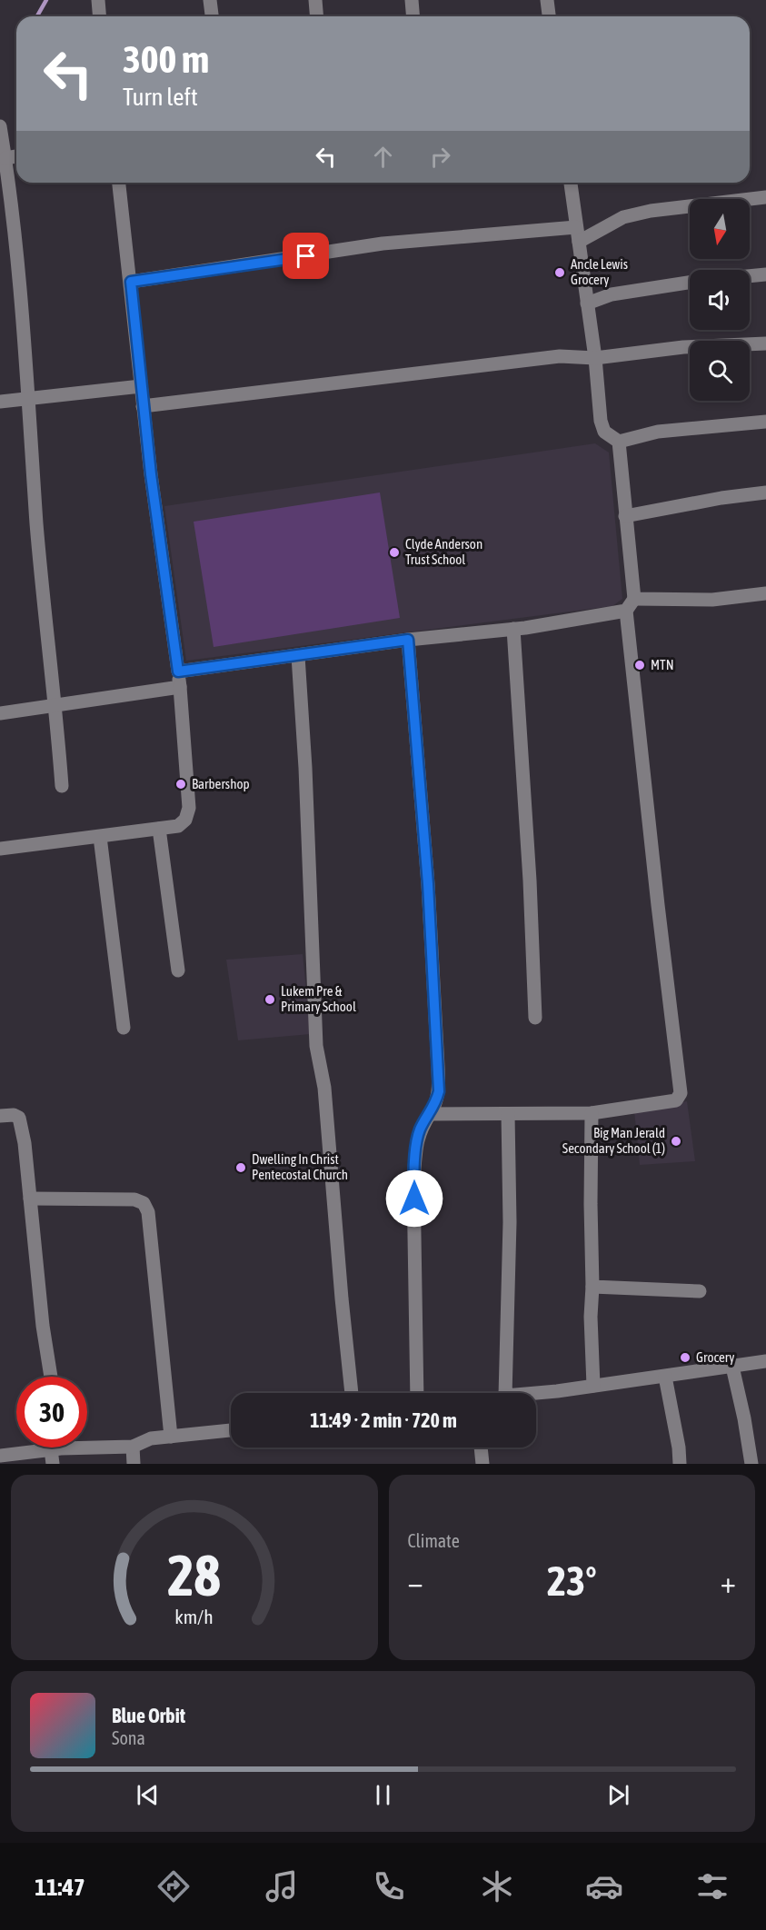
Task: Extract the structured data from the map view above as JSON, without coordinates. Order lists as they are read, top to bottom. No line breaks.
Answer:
{"places":["Ancle Lewis Grocery","Clyde Anderson Trust School","MTN","Barbershop","Lukem Pre & Primary School","Big Man Jerald Secondary School (1)","Dwelling In Christ Pentecostal Church","Grocery"],"north":"bottom","page":{"turn":["300 m","Turn left"],"limit":"30","trip":"11:49 · 2 min · 720 m","tile":"Climate","heat":["−","23°","+"],"song":["Blue Orbit","Sona"],"tabs":"11:47","gauge":["28","km/h"]}}
